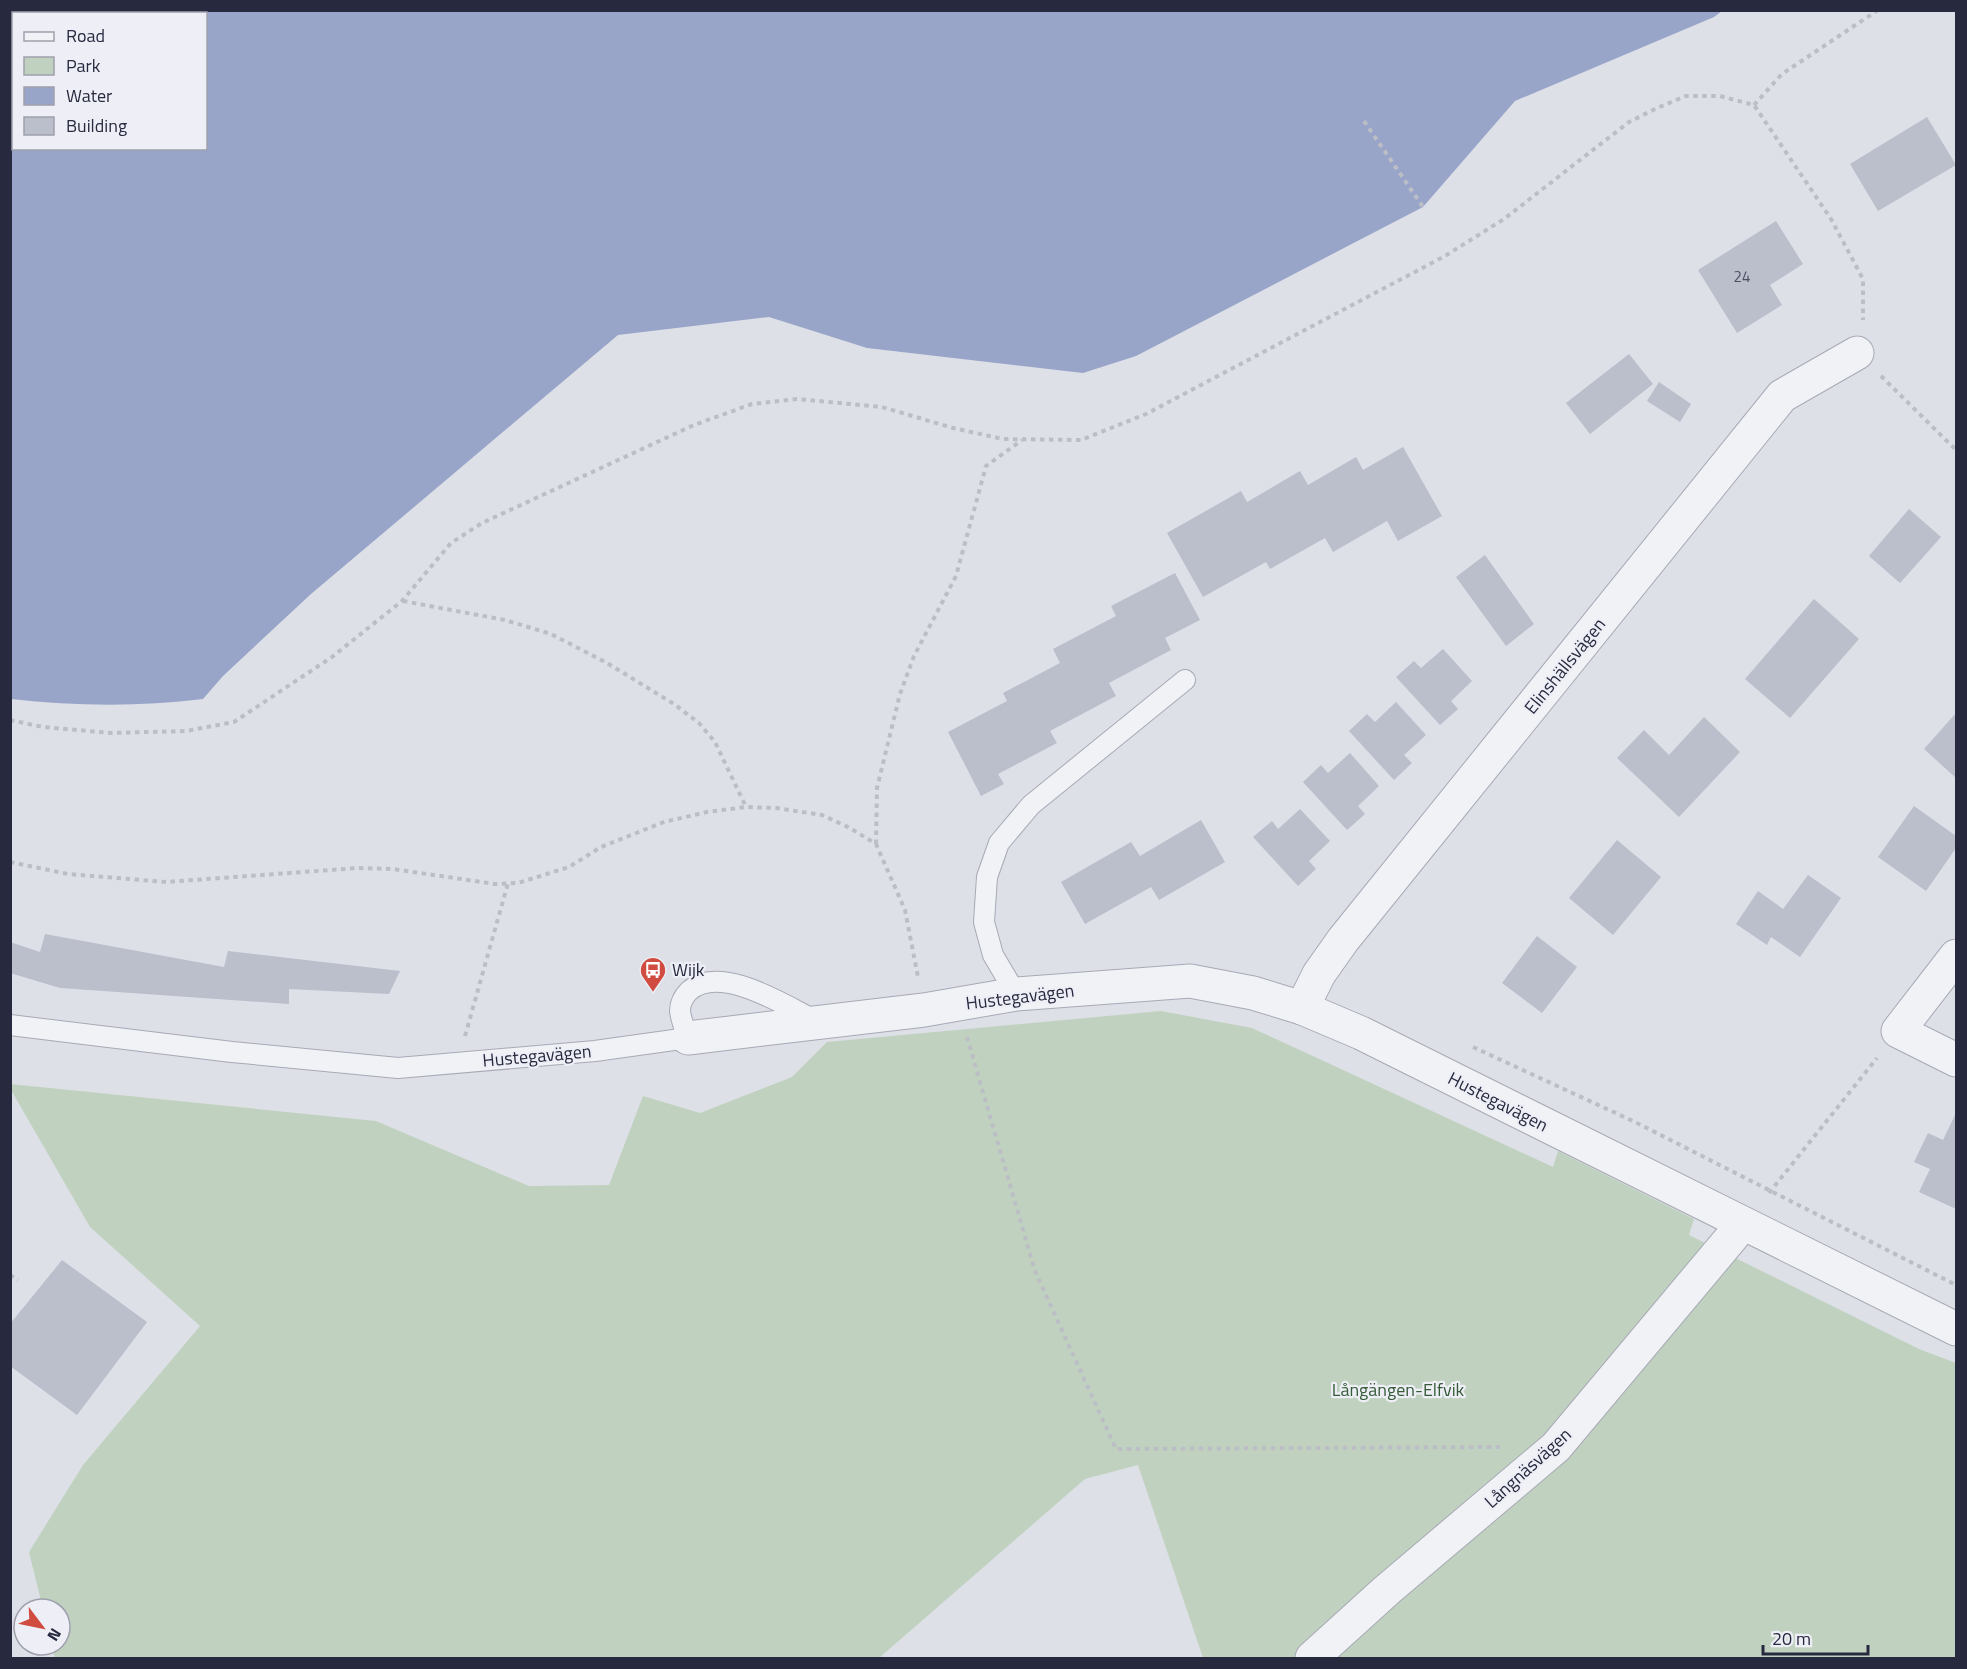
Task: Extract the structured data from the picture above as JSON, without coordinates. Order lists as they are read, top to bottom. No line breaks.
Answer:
{"streets":{"street":["Elinshällsvägen","Hustegavägen","Långnäsvägen"]},"crossings":[["Elinshällsvägen","Hustegavägen"],["Hustegavägen","Långnäsvägen"]],"parks":["Långängen-Elfvik"],"places":{"bus stop":["Wijk"]},"house_numbers":["24"],"legend":["Road","Park","Water","Building"],"scale_bar":"20 m","north":"bottom right"}
